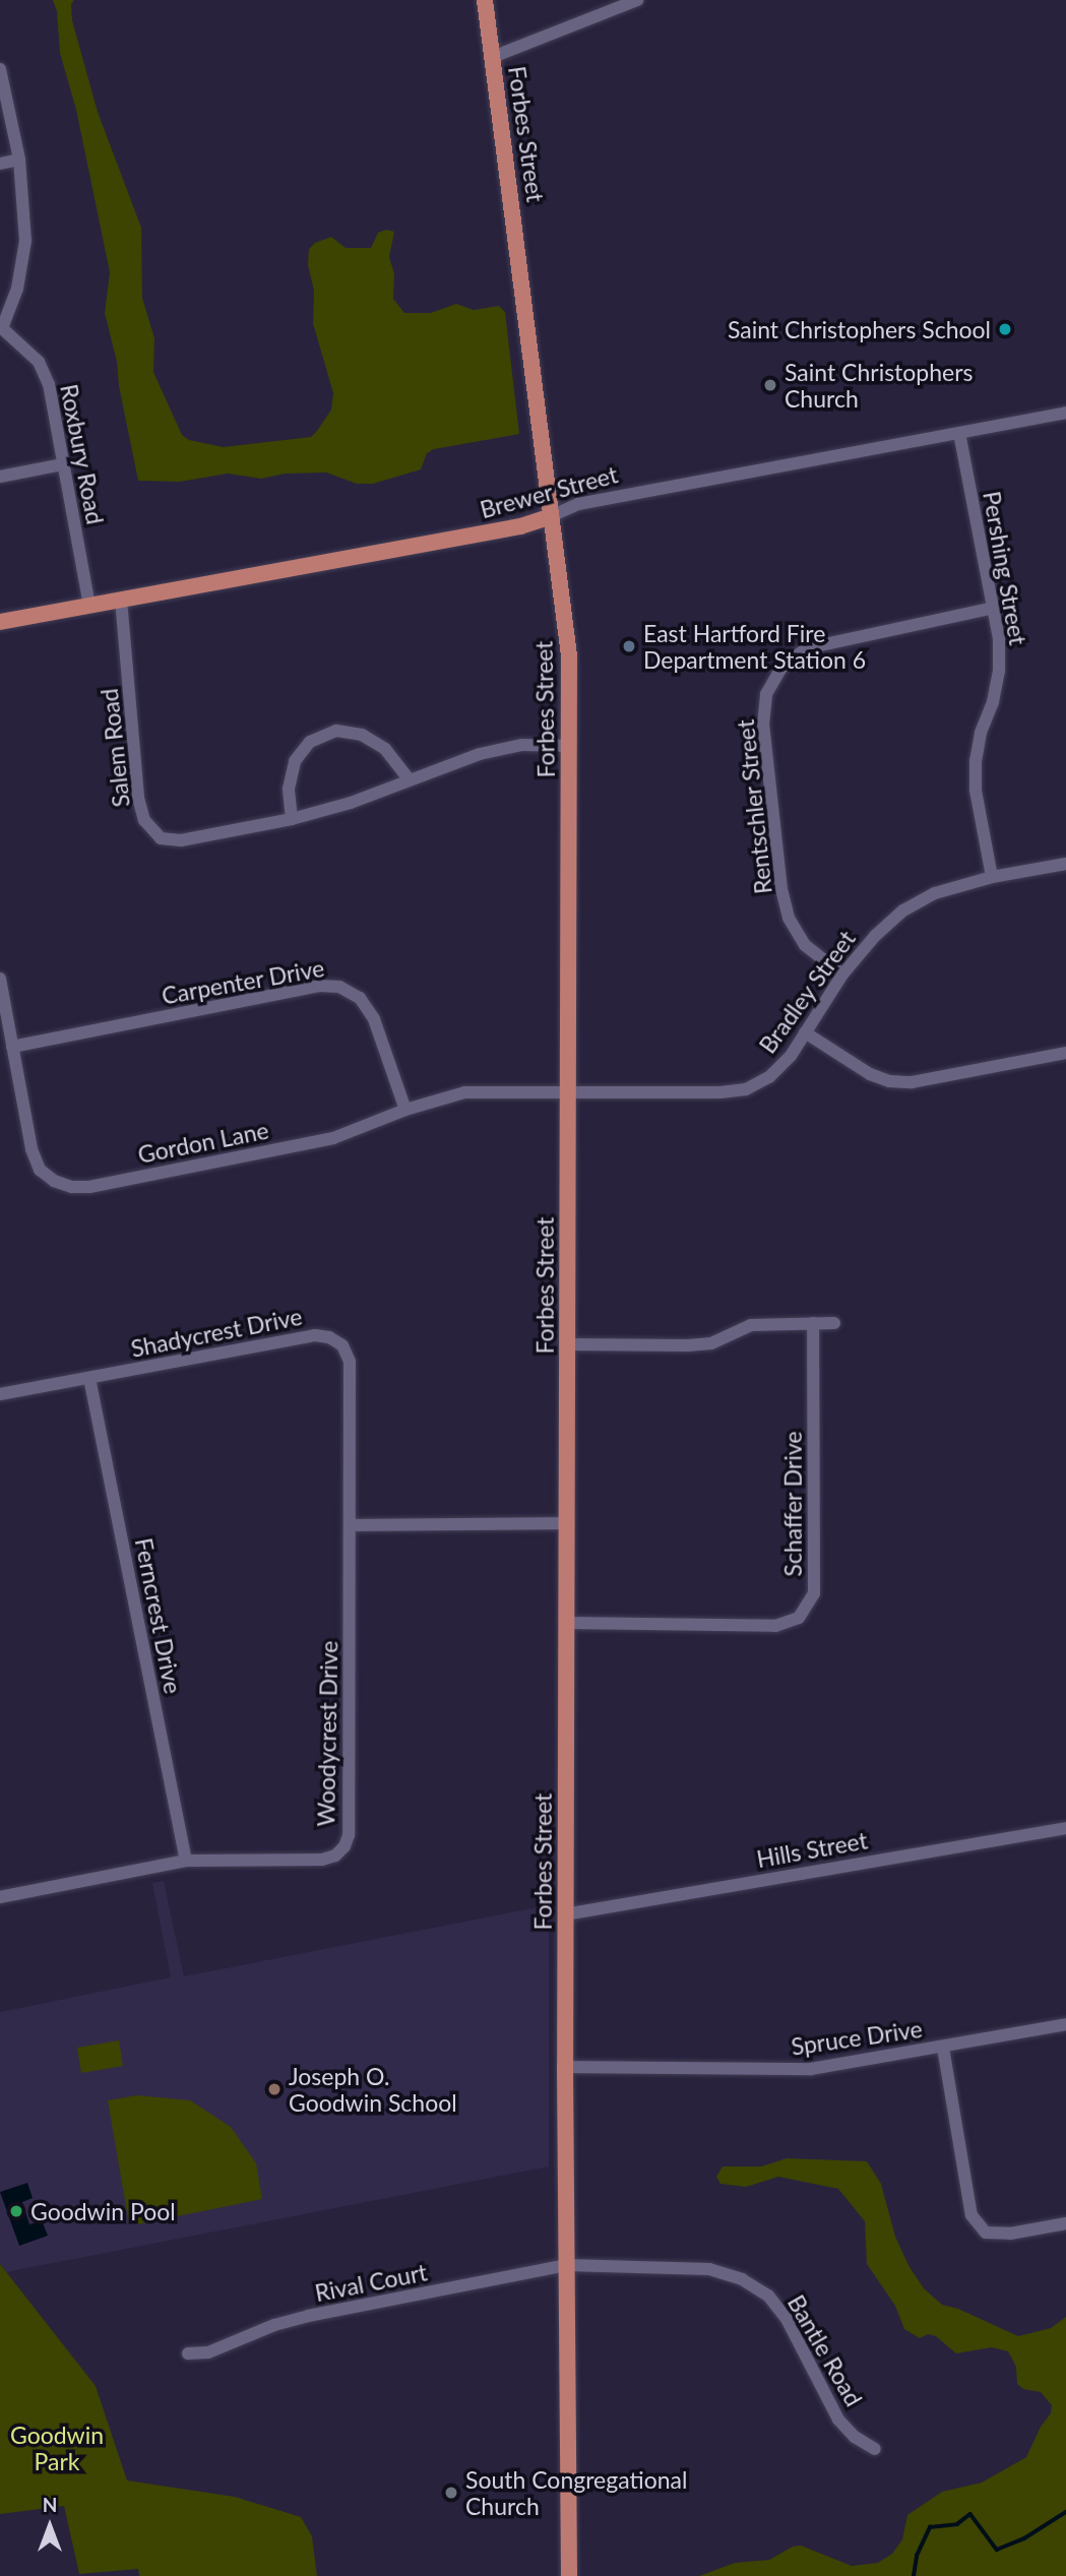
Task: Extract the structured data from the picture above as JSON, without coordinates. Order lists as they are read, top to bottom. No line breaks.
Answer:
{"streets":{"main road":["Forbes Street","Brewer Street"],"street":["Roxbury Road","Pershing Street","Salem Road","Rentschler Street","Carpenter Drive","Bradley Street","Gordon Lane","Shadycrest Drive","Schaffer Drive","Ferncrest Drive","Woodycrest Drive","Hills Street","Spruce Drive","Rival Court","Bantle Road"]},"crossings":[["Forbes Street","Brewer Street"],["Forbes Street","Salem Road"],["Forbes Street","Bradley Street"],["Forbes Street","Gordon Lane"],["Forbes Street","Schaffer Drive"],["Forbes Street","Hills Street"],["Forbes Street","Spruce Drive"],["Forbes Street","Rival Court"],["Forbes Street","Bantle Road"],["Roxbury Road","Brewer Street"],["Brewer Street","Pershing Street"],["Brewer Street","Salem Road"],["Pershing Street","Rentschler Street"],["Pershing Street","Bradley Street"],["Rentschler Street","Bradley Street"],["Carpenter Drive","Gordon Lane"],["Bradley Street","Gordon Lane"],["Shadycrest Drive","Ferncrest Drive"],["Shadycrest Drive","Woodycrest Drive"],["Ferncrest Drive","Woodycrest Drive"],["Rival Court","Bantle Road"]],"parks":["Goodwin Park"],"places":["Saint Christophers School","Saint Christophers Church","East Hartford Fire Department Station 6","Joseph O. Goodwin School","Goodwin Pool","South Congregational Church"],"north":"top"}
